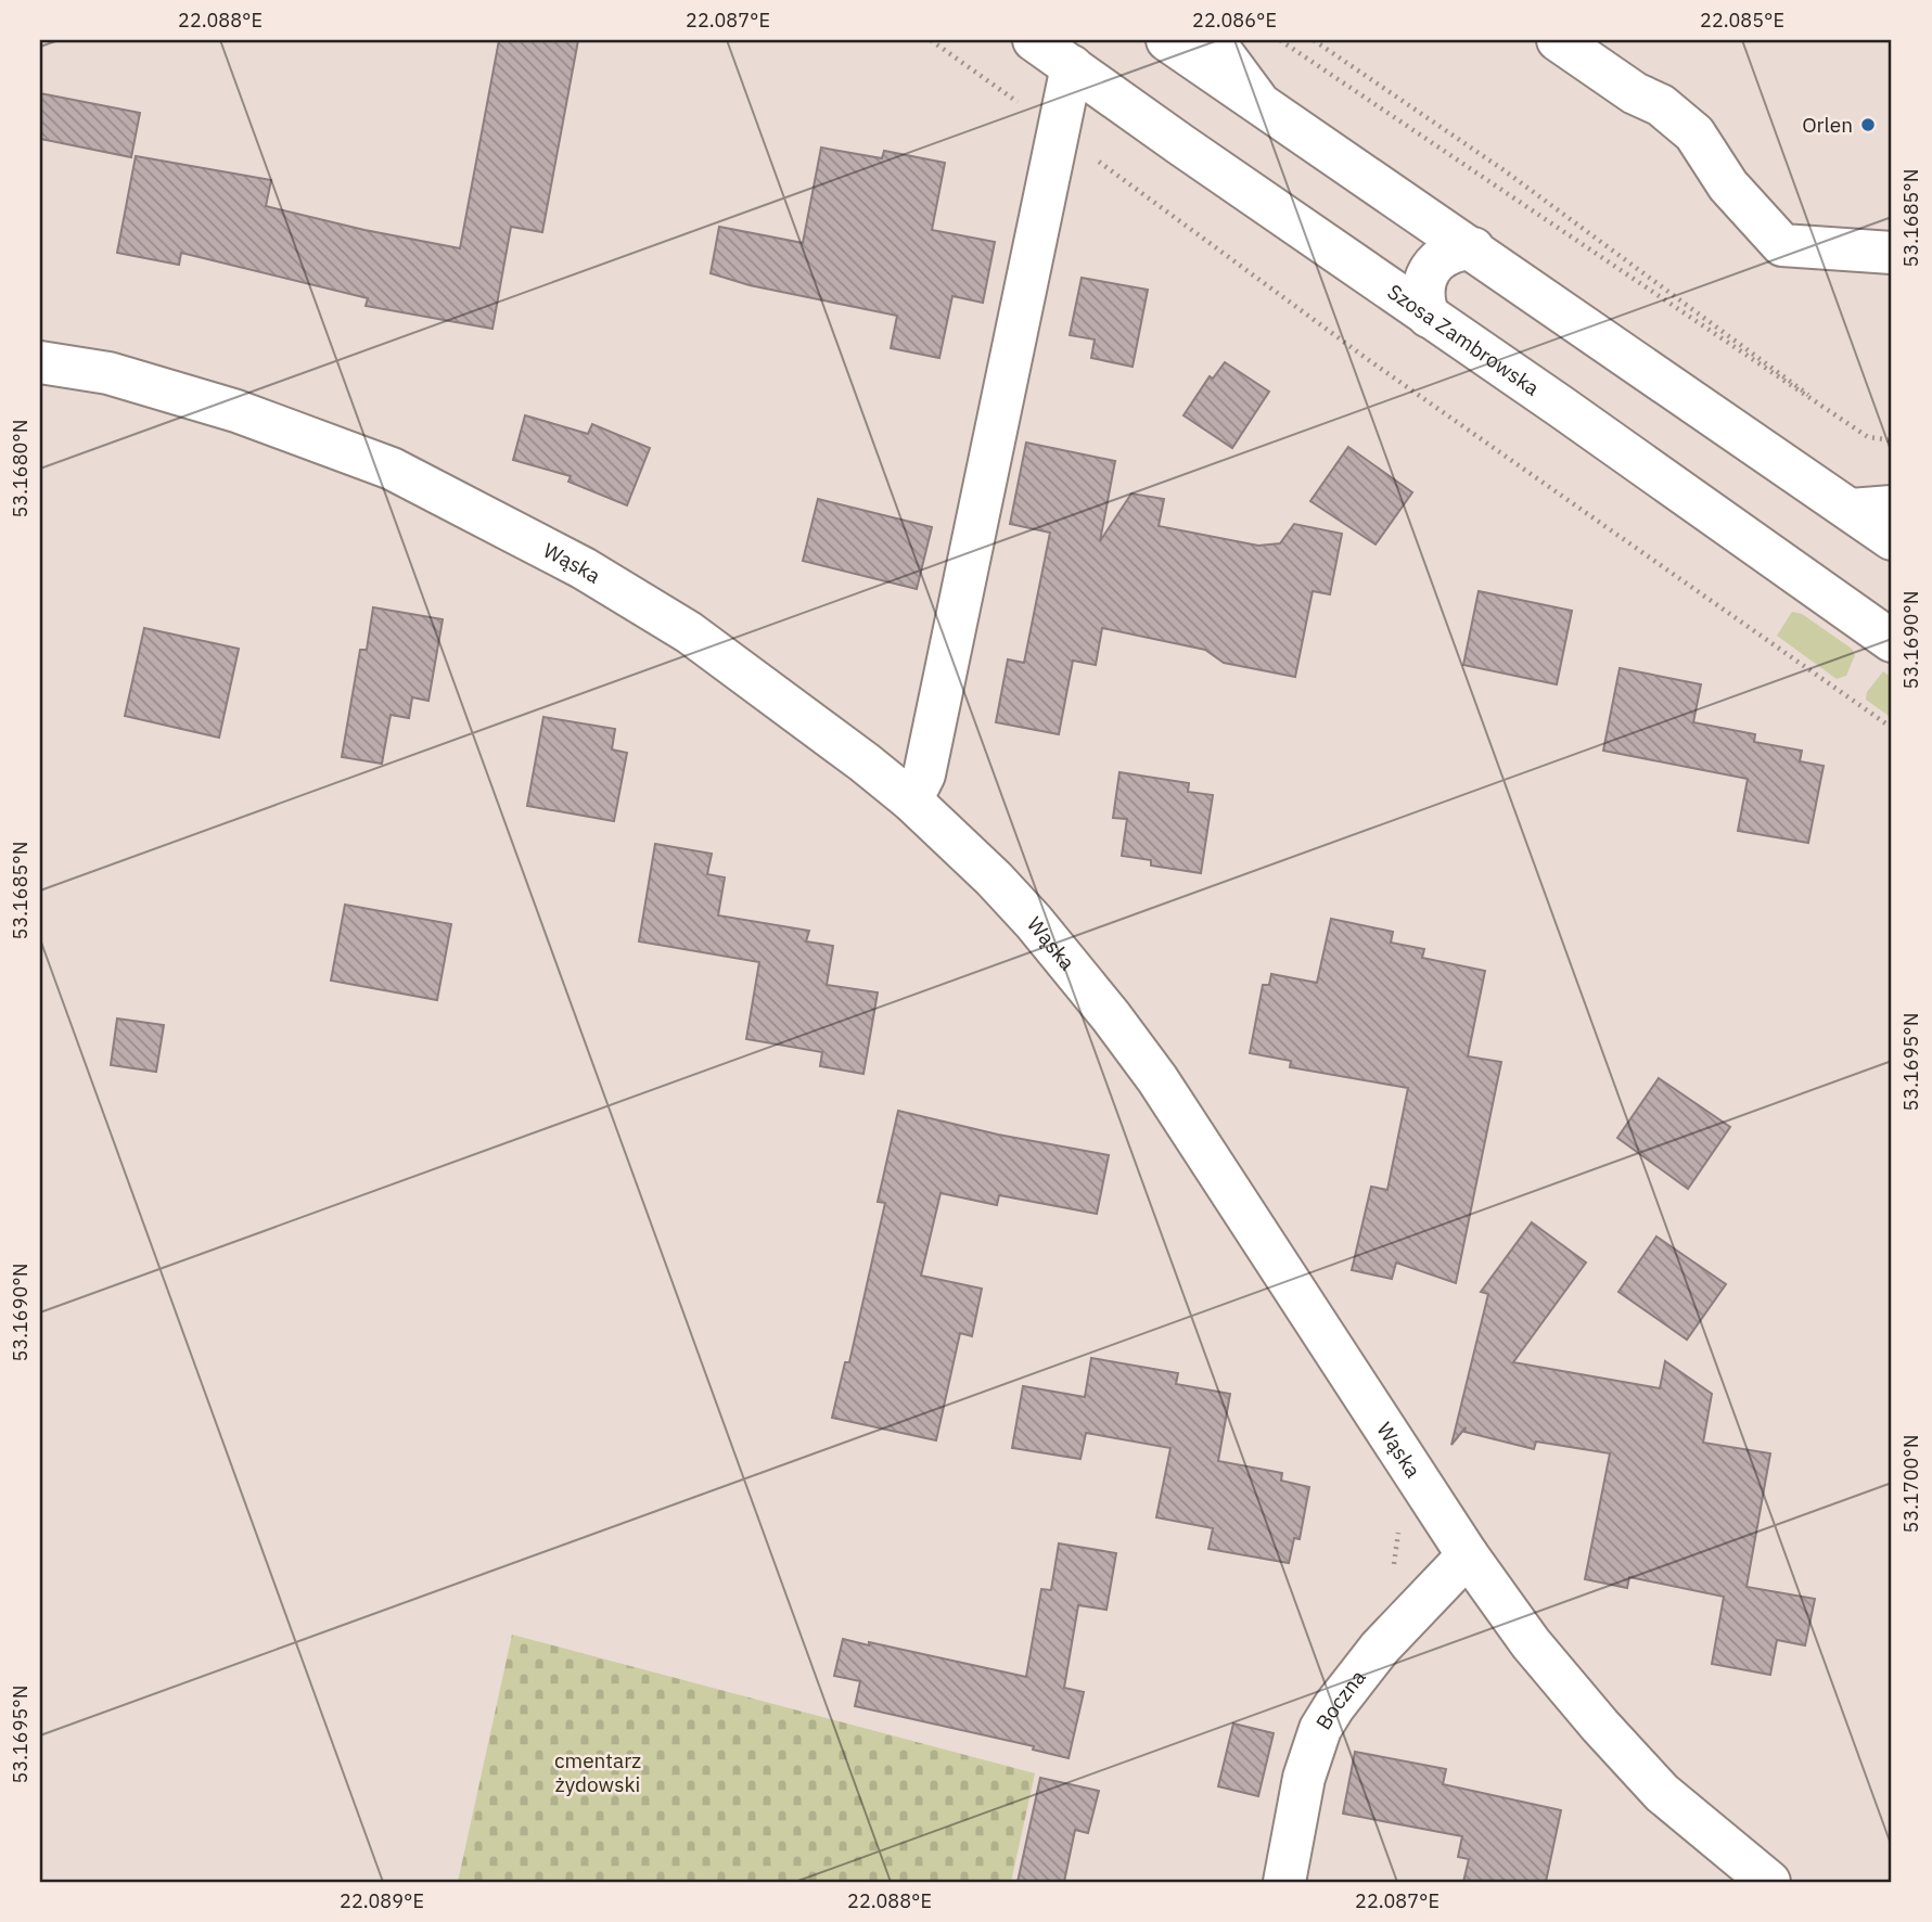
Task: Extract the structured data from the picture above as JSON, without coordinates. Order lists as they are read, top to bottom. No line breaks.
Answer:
{"streets":{"street":["Szosa Zambrowska","Wąska","Boczna"]},"crossings":[["Wąska","Boczna"]],"parks":["cmentarz żydowski"],"places":["Orlen"],"coordinates":["22.088°E","22.087°E","22.086°E","22.085°E","53.1685°N","53.1680°N","53.1690°N","53.1695°N","53.1700°N","22.089°E"]}
